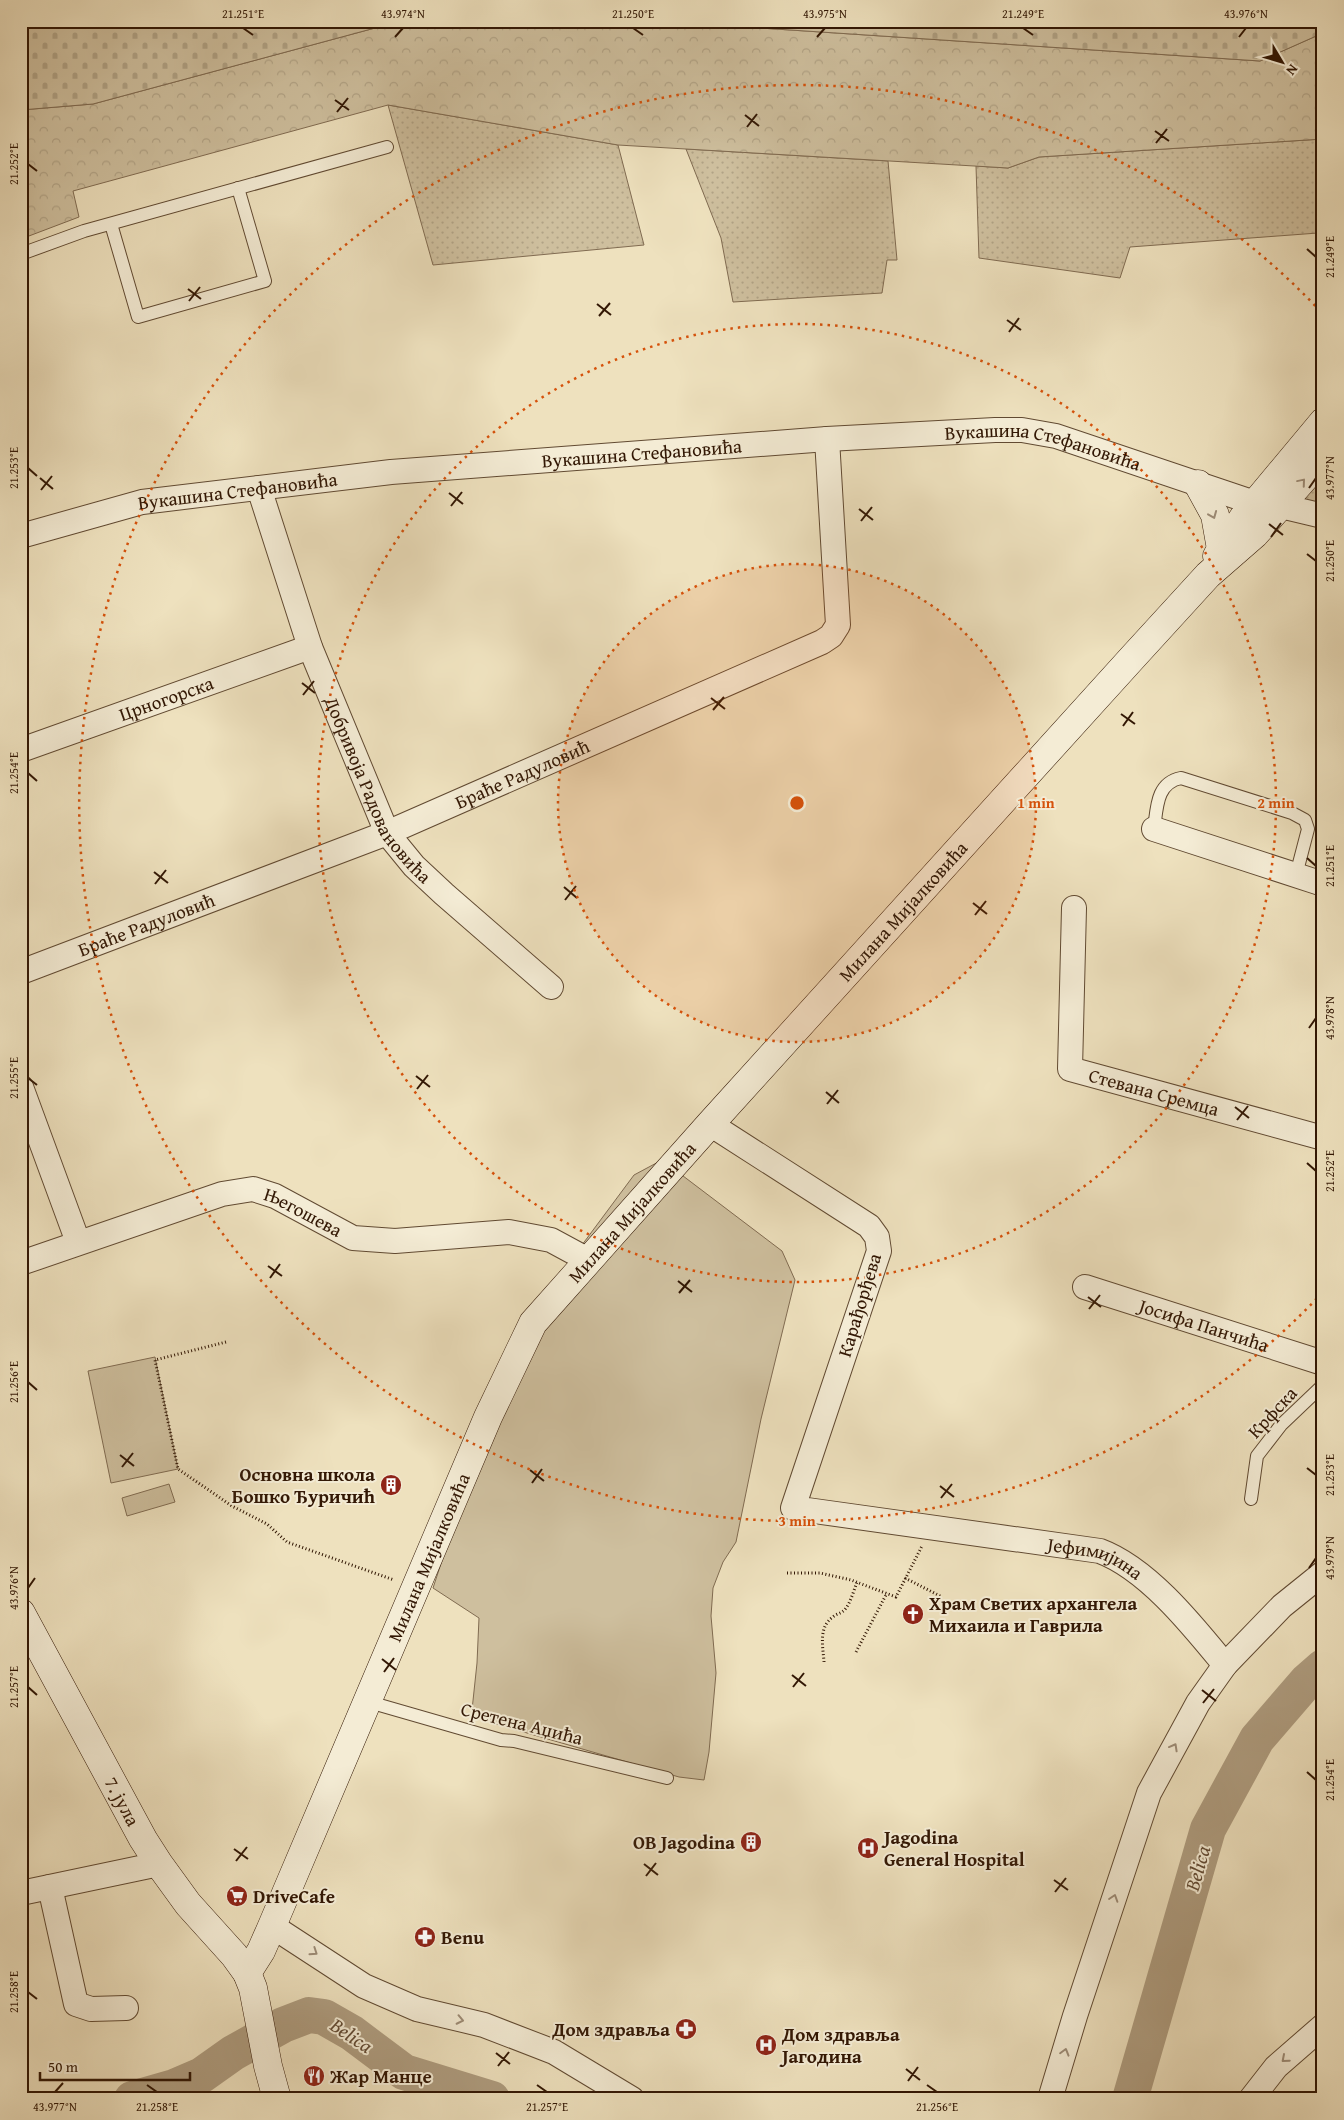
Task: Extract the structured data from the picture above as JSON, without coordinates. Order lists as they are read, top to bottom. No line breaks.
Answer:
{"streets":{"street":["Вукашина Стефановића","Црногорска","Браће Радуловић","Добривоја Радовановића","Милана Мијалковића","Стевана Сремца","Његошева","Карађорђева","Јосифа Панчића","Јефимијина","7. јула"],"lane":["Крфска","Сретена Аџића"]},"crossings":[["Вукашина Стефановића","Браће Радуловић"],["Вукашина Стефановића","Добривоја Радовановића"],["Вукашина Стефановића","Милана Мијалковића"],["Црногорска","Добривоја Радовановића"],["Браће Радуловић","Добривоја Радовановића"],["Милана Мијалковића","Његошева"],["Милана Мијалковића","Карађорђева"],["Милана Мијалковића","Сретена Аџића"],["Милана Мијалковића","7. јула"],["Карађорђева","Јефимијина"]],"water":["Belica"],"places":{"building":["Основна школа Бошко Ђуричић","OB Jagodina"],"church":["Храм Светих архангела Михаила и Гаврила"],"hospital":["Jagodina General Hospital","Дом здравља Јагодина"],"supermarket":["DriveCafe"],"pharmacy":["Benu","Дом здравља"],"restaurant":["Жар Манце"]},"scale_bar":"50 m","north":"bottom right","coordinates":["21.251°E","43.974°N","21.250°E","43.975°N","21.249°E","43.976°N","21.252°E","21.253°E","43.977°N","21.254°E","43.978°N","21.255°E","21.256°E","43.979°N","21.257°E","21.258°E"],"rings":["1 min","2 min","3 min"]}
